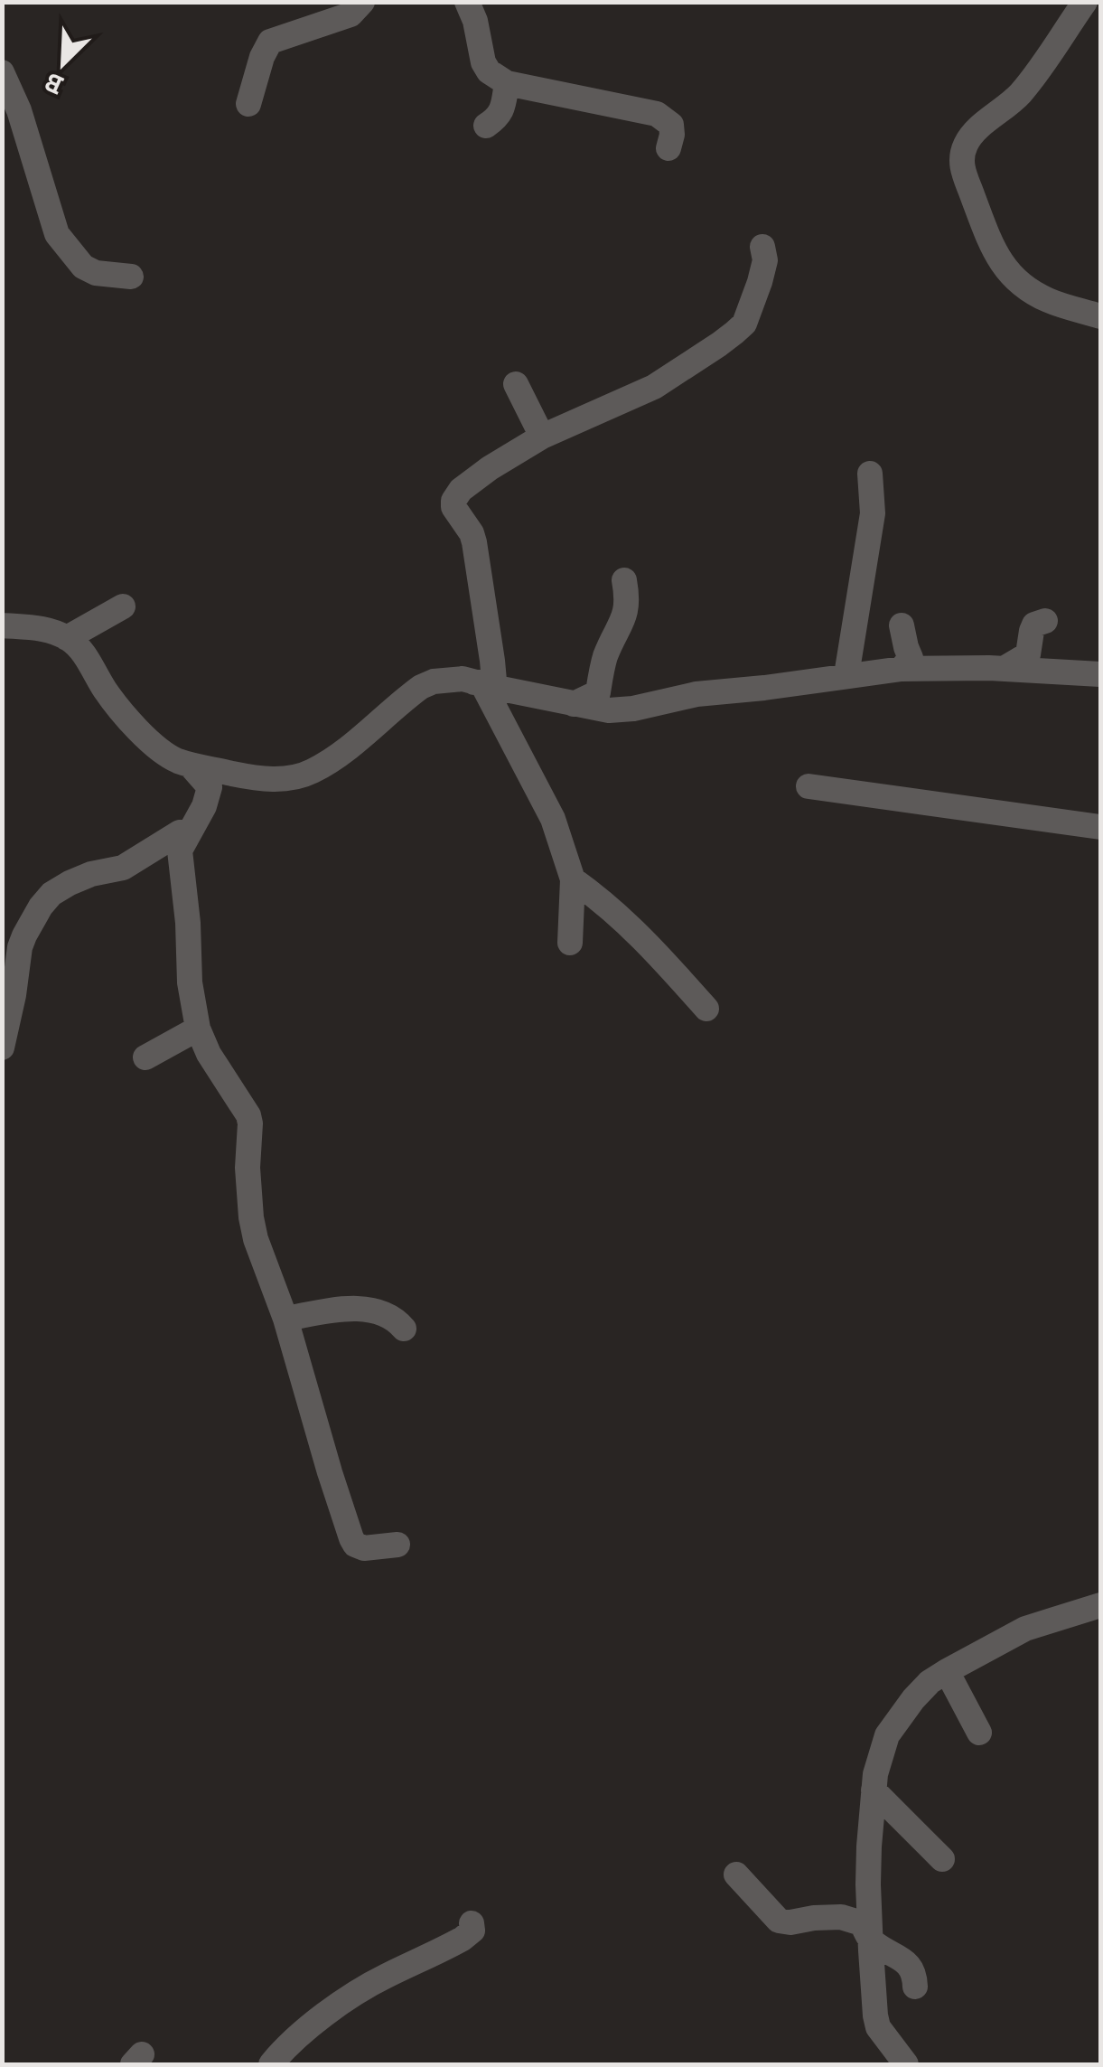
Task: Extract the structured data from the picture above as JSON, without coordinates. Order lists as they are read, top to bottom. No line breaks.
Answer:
{"north":"bottom left"}
